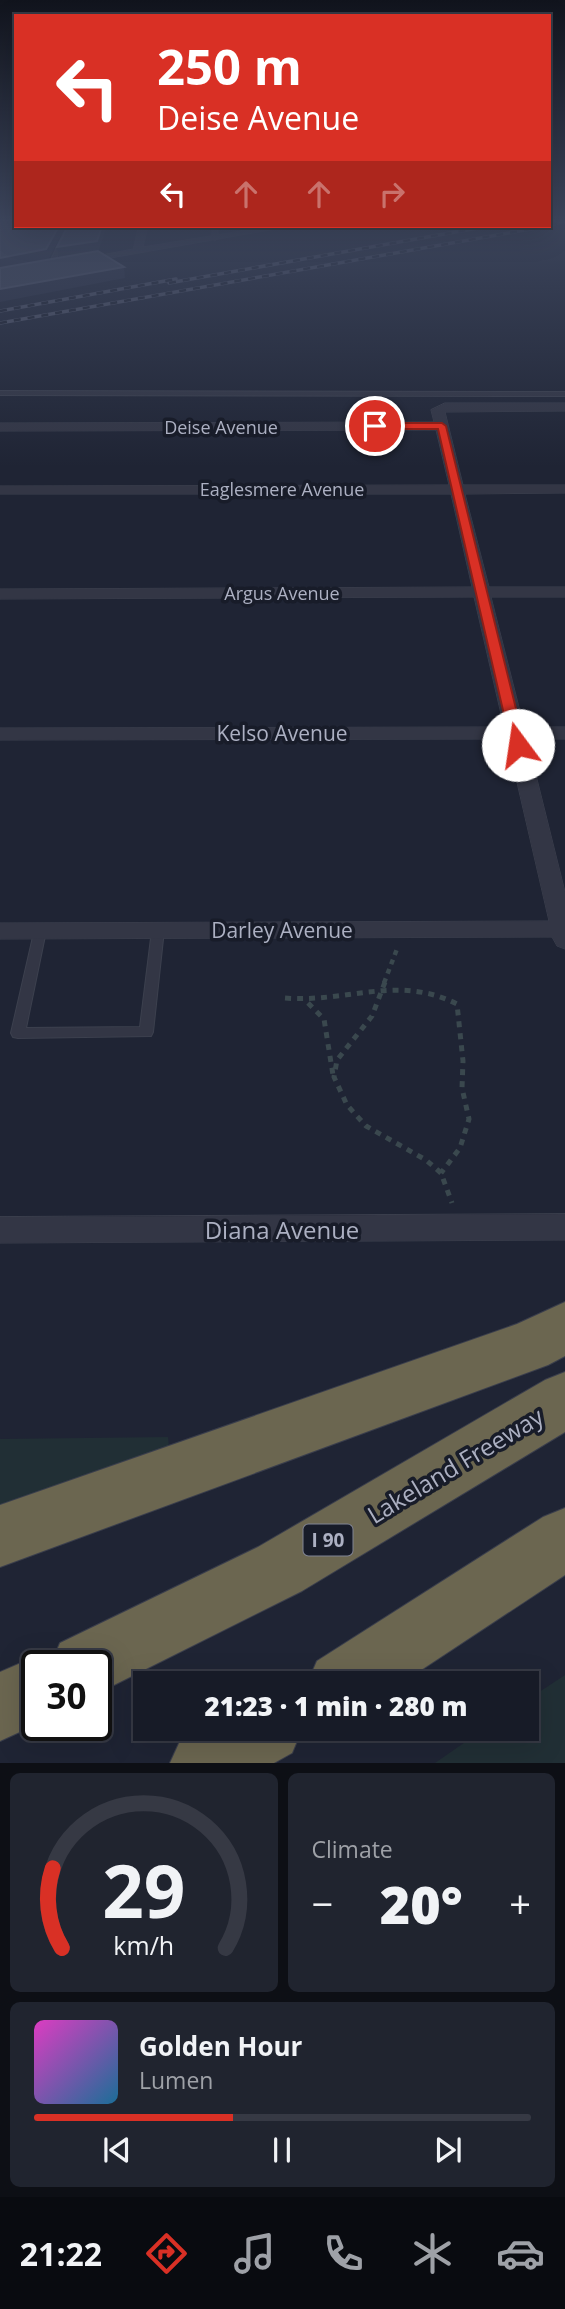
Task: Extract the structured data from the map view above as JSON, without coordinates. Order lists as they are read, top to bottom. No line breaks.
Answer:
{"streets":{"highway":["Lakeland Freeway","I 90"],"street":["Deise Avenue","Eaglesmere Avenue","Argus Avenue","Kelso Avenue","Darley Avenue","Diana Avenue"]},"page":{"turn":["250 m","Deise Avenue"],"limit":"30","trip":"21:23 · 1 min · 280 m","tile":"Climate","heat":["−","20°","+"],"song":["Golden Hour","Lumen"],"tabs":"21:22","gauge":["29","km/h"]}}
